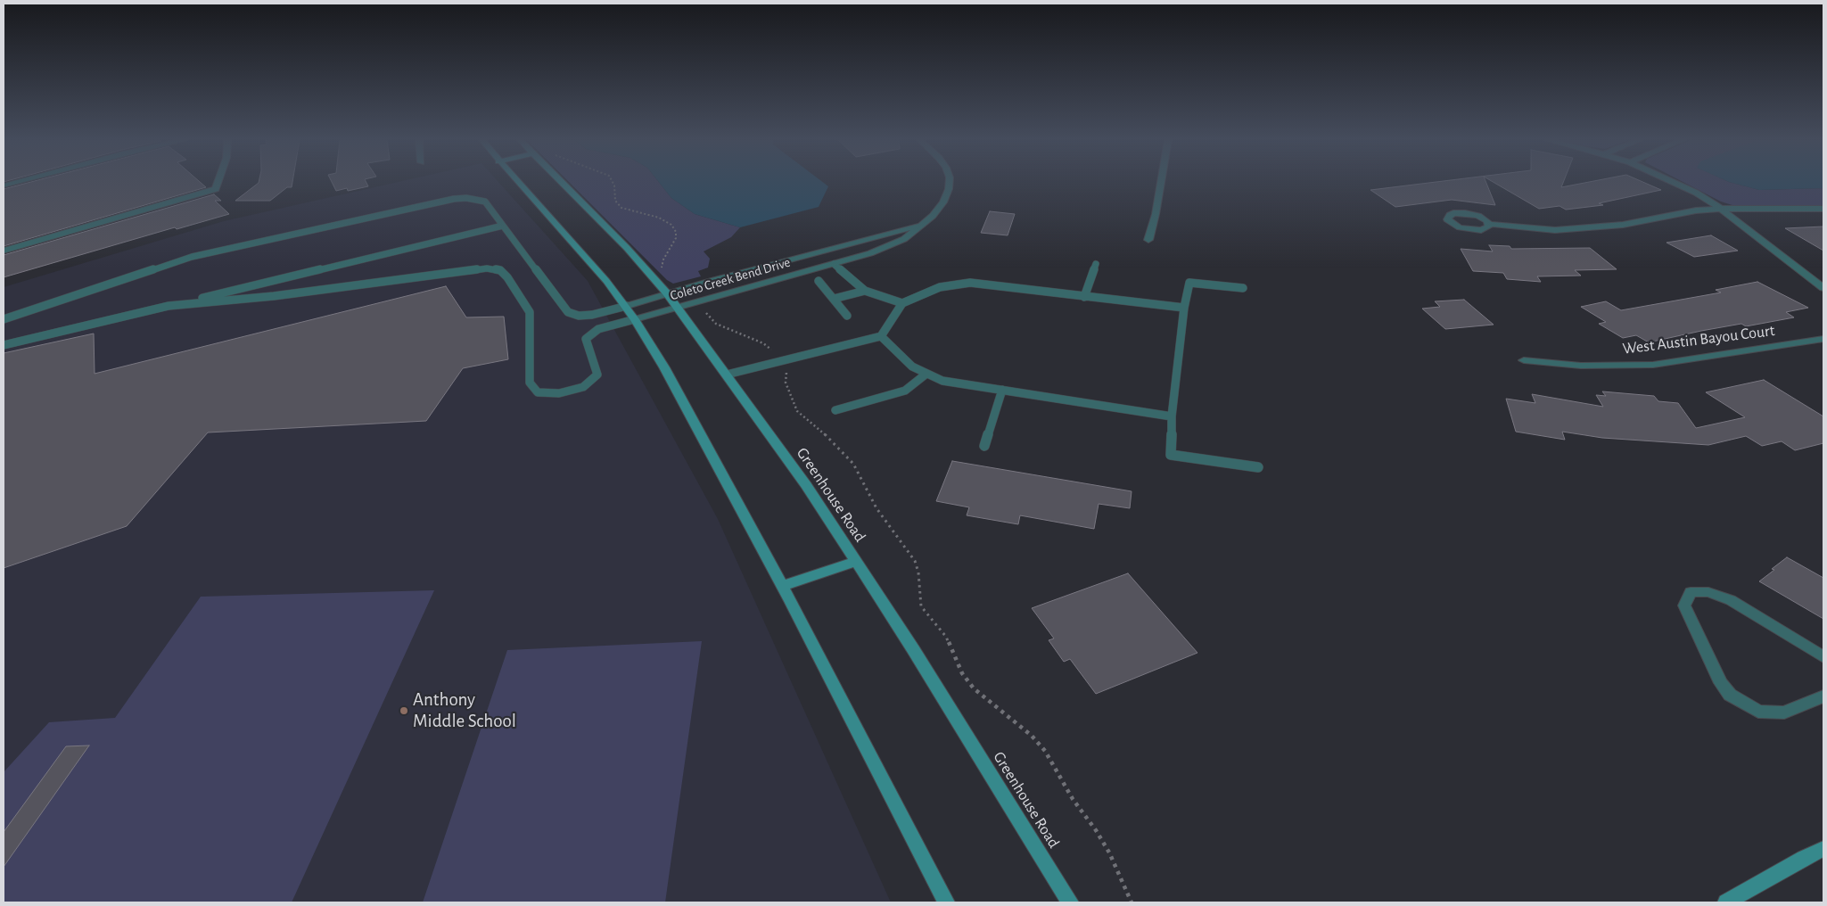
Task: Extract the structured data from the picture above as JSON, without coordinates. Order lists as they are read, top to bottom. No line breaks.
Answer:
{"streets":{"main road":["Greenhouse Road"],"street":["Coleto Creek Bend Drive","West Austin Bayou Court"]},"crossings":[["Coleto Creek Bend Drive","Greenhouse Road"]],"places":["Anthony Middle School"]}
